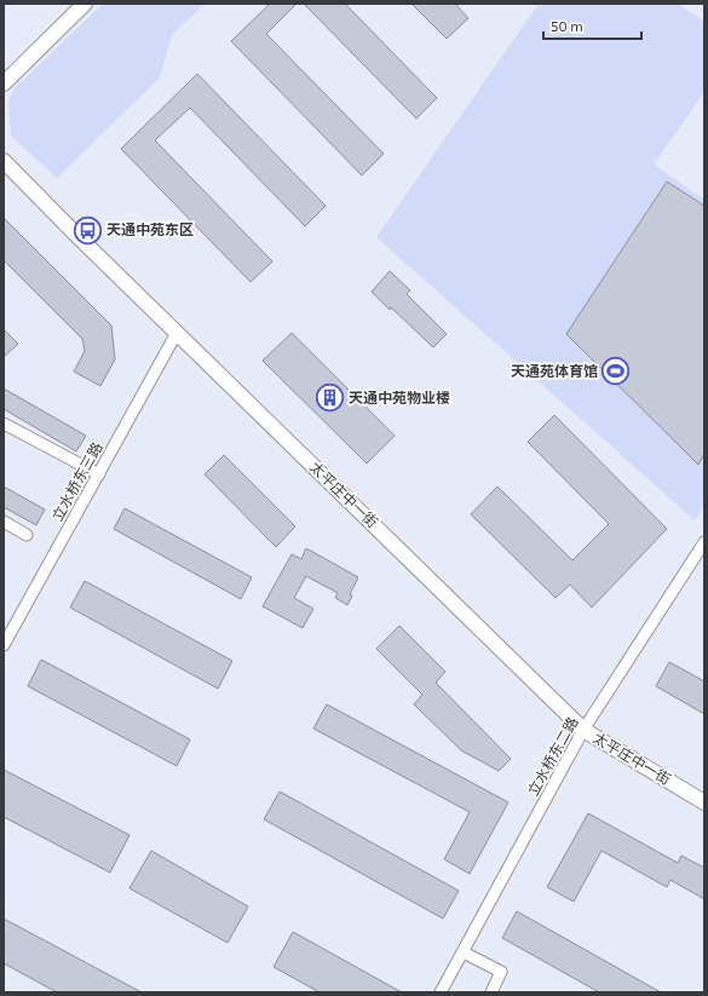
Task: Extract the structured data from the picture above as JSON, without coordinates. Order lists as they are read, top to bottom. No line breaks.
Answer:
{"streets":{"street":["立水桥东三路","太平庄中一街","立水桥东二路"]},"crossings":[["立水桥东三路","太平庄中一街"],["太平庄中一街","立水桥东二路"]],"places":{"bus stop":["天通中苑东区"],"sports":["天通苑体育馆"],"building":["天通中苑物业楼"]},"scale_bar":"50 m"}
